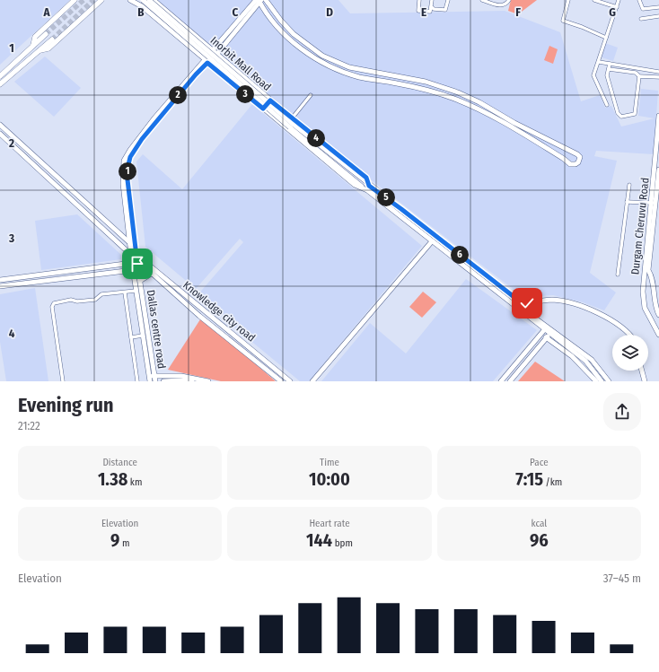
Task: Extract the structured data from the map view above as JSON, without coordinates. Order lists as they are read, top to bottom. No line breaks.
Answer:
{"streets":{"main road":["Inorbit Mall Road","Durgam Cheruvu Road","Knowledge city road","Dallas centre road"]},"crossings":[["Knowledge city road","Dallas centre road"]],"page":{"pins":["3","2","4","1","5","6"],"heading":["Evening run","21:22"],"stats":[["Distance","1.38 km"],["Time","10:00"],["Pace","7:15 /km"],["Elevation","9 m"],["Heart rate","144 bpm"],["kcal","96"]],"chart":["Elevation","37–45 m"]},"grid":{"columns":["A","B","C","D","E","F","G"],"rows":["1","2","3","4"]}}
